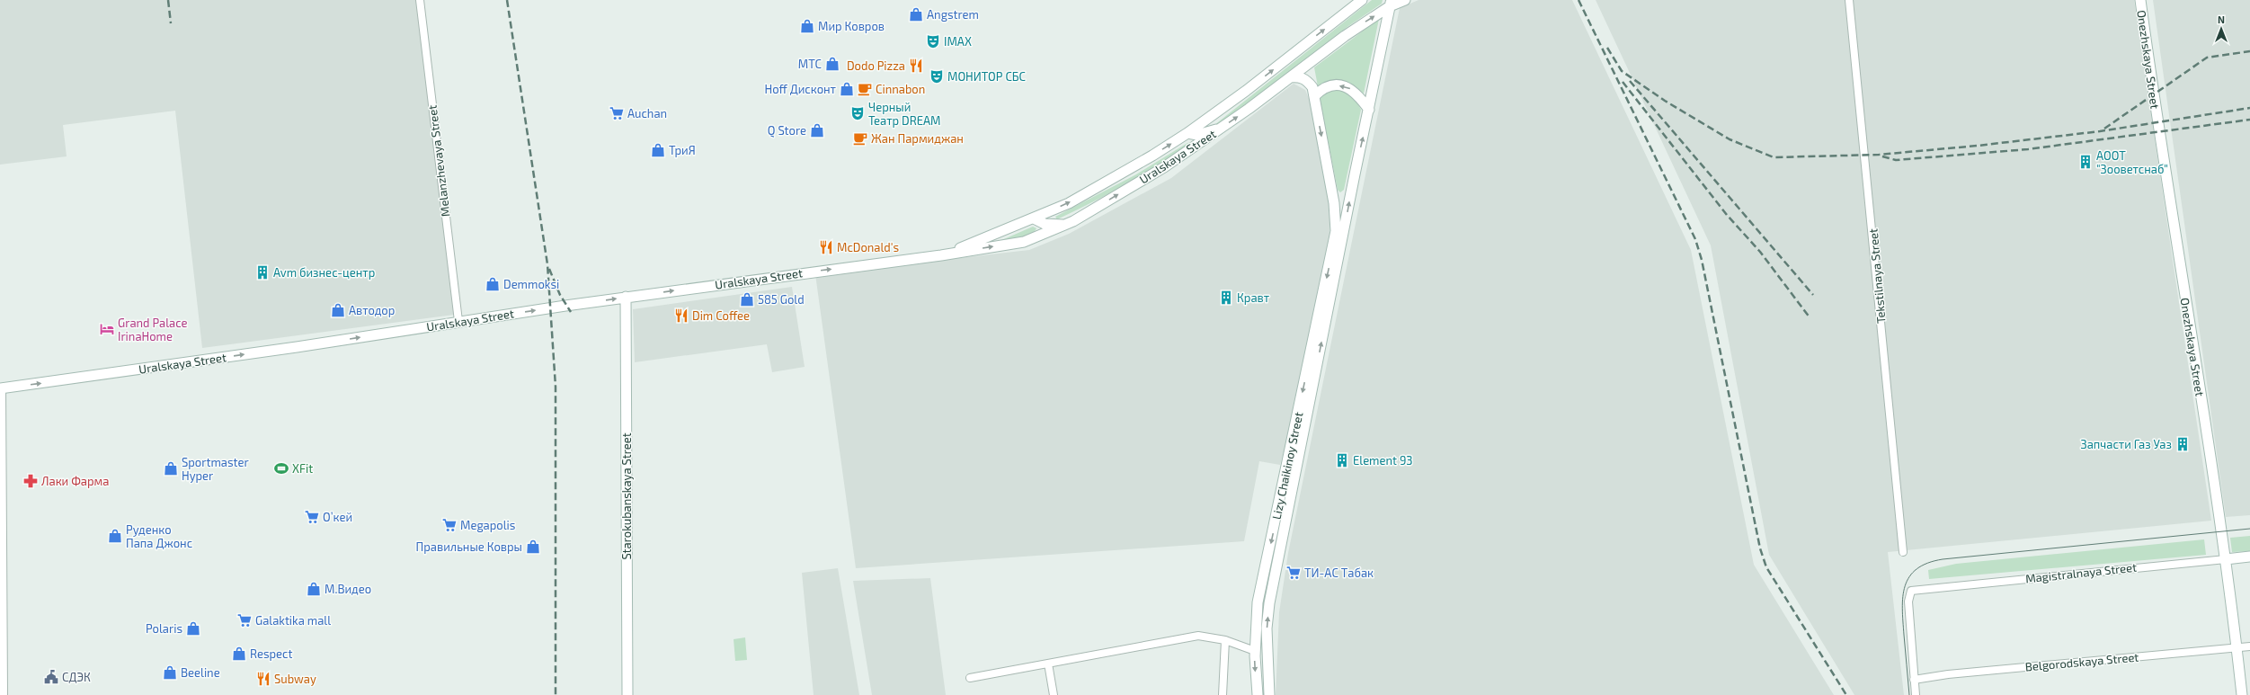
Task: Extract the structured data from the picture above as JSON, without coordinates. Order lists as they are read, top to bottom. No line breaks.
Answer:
{"streets":{"main road":["Onezhskaya Street","Uralskaya Street","Lizy Chaikinoy Street","Starokubanskaya Street","Magistralnaya Street"],"street":["Melanzhevaya Street","Tekstilnaya Street","Belgorodskaya Street"]},"crossings":[["Onezhskaya Street","Magistralnaya Street"],["Onezhskaya Street","Belgorodskaya Street"],["Uralskaya Street","Melanzhevaya Street"],["Uralskaya Street","Starokubanskaya Street"],["Magistralnaya Street","Belgorodskaya Street"]],"one_way":["Uralskaya Street"],"places":{"shop":["Angstrem","Мир Ковров","МТС","Hoff Дисконт","Q Store","ТриЯ","Demmoksi","585 Gold","Автодор","Sportmaster Hyper","Руденко Папа Джонс","Правильные Ковры","М.Видео","Polaris","Respect","Beeline"],"theatre":["IMAX","МОНИТОР СБС","Черный Театр DREAM"],"restaurant":["Dodo Pizza","McDonald's","Dim Coffee","Subway"],"cafe":["Cinnabon","Жан Пармиджан"],"supermarket":["Auchan","О’кей","Megapolis","ТИ-АС Табак","Galaktika mall"],"building":["АООТ \"Зооветснаб\"","Avm бизнес-центр","Кравт","Запчасти Газ Уаз","Element 93"],"hotel":["Grand Palace IrinaHome"],"sports":["XFit"],"pharmacy":["Лаки Фарма"],"public building":["СДЭК"]},"north":"top"}
